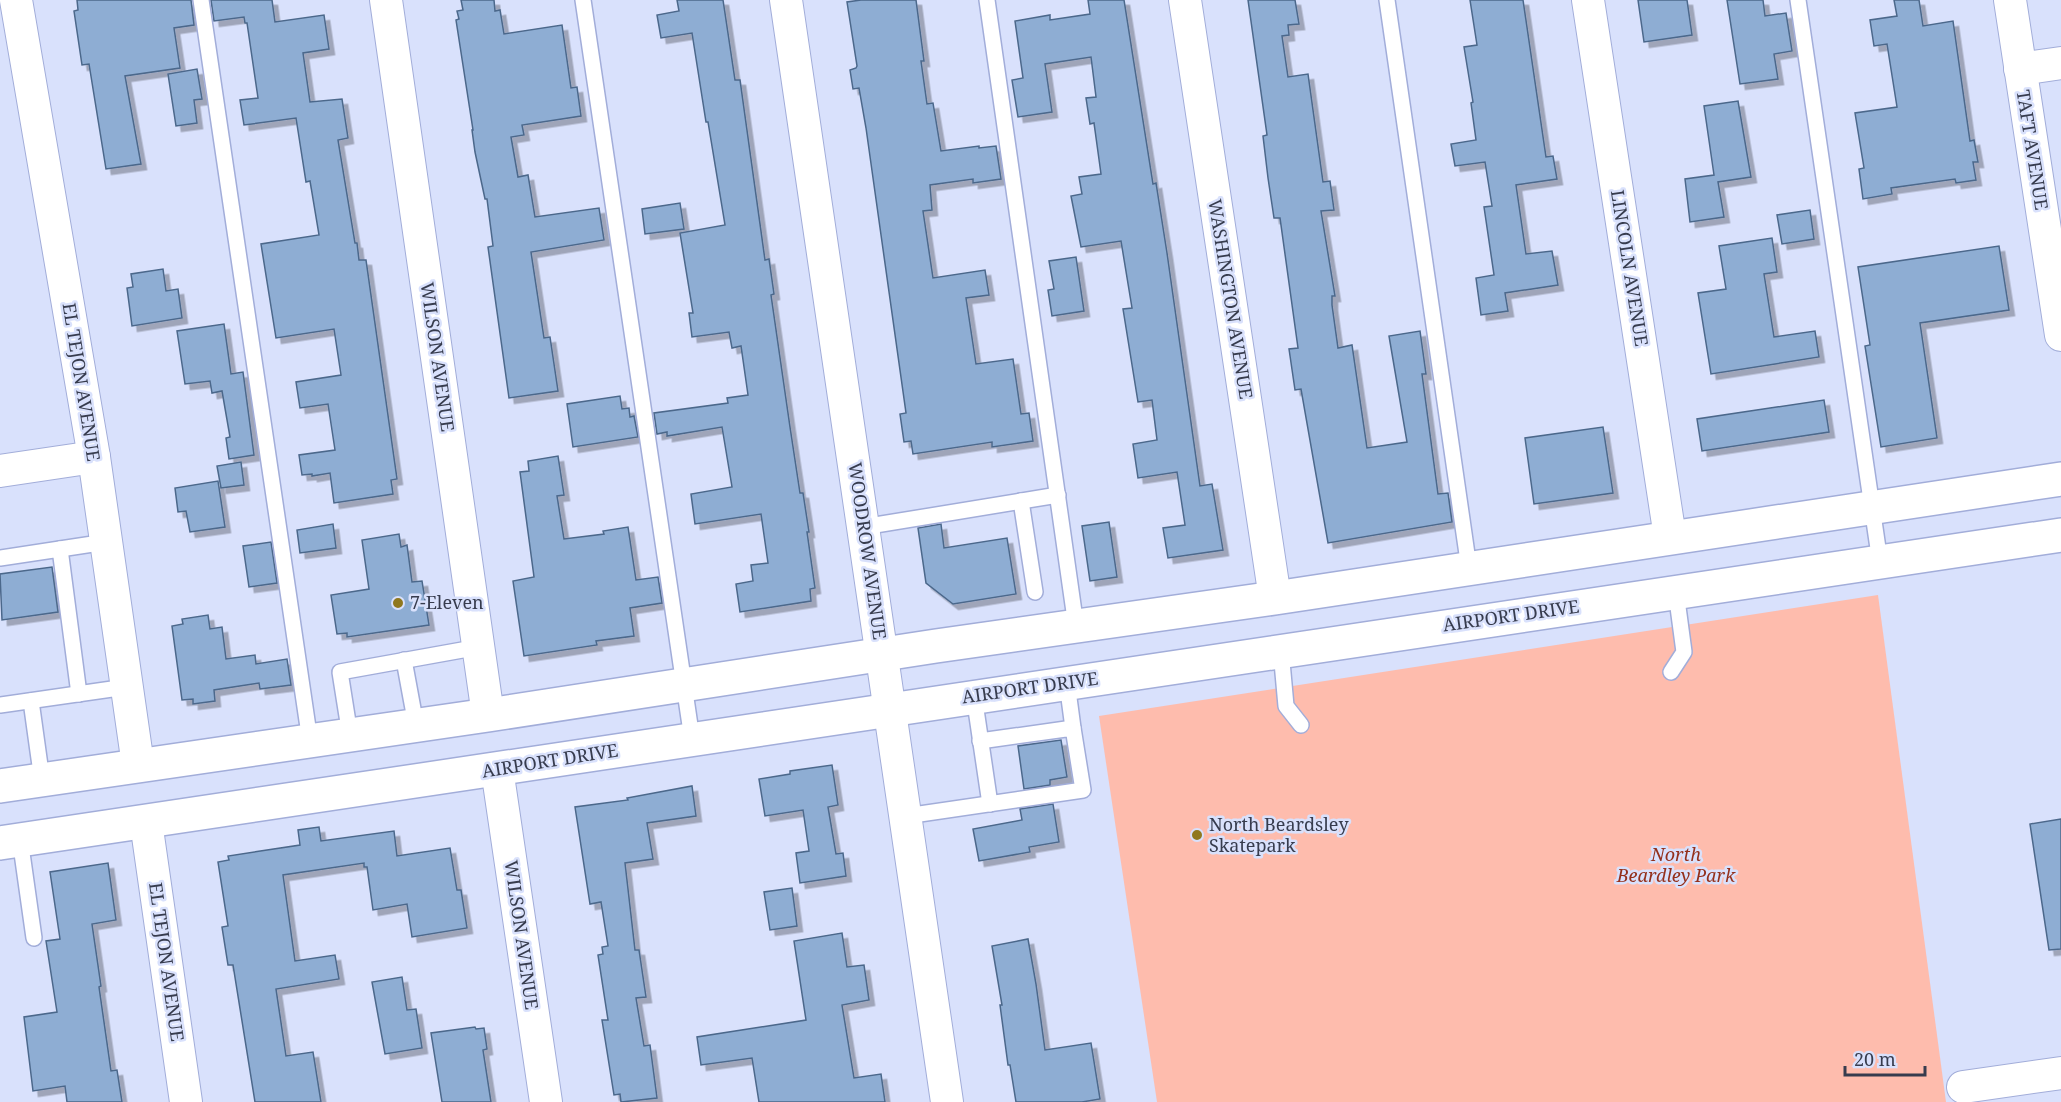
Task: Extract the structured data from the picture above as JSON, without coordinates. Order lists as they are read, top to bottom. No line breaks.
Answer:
{"streets":{"main road":["AIRPORT DRIVE"],"street":["TAFT AVENUE","LINCOLN AVENUE","WASHINGTON AVENUE","WILSON AVENUE","EL TEJON AVENUE","WOODROW AVENUE"]},"crossings":[["WILSON AVENUE","AIRPORT DRIVE"],["EL TEJON AVENUE","AIRPORT DRIVE"],["WOODROW AVENUE","AIRPORT DRIVE"]],"parks":["North Beardley Park"],"places":["7-Eleven","North Beardsley Skatepark"],"scale_bar":"20 m"}
